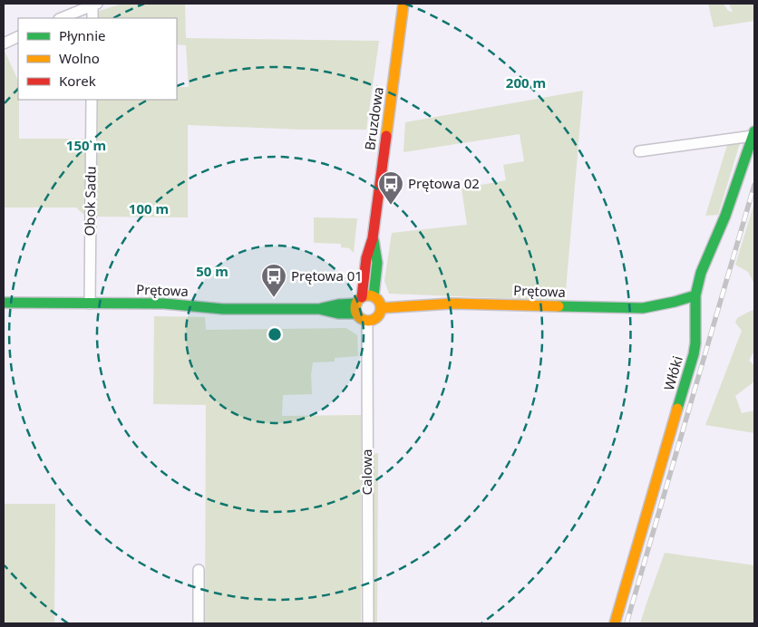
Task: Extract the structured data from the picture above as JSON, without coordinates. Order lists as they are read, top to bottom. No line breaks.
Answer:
{"streets":{"street":["Bruzdowa","Obok Sadu","Prętowa","Włóki","Calowa"]},"crossings":[["Bruzdowa","Prętowa"],["Bruzdowa","Calowa"],["Obok Sadu","Prętowa"],["Prętowa","Włóki"],["Prętowa","Calowa"]],"places":{"bus stop":["Prętowa 02","Prętowa 01"]},"legend":["Płynnie","Wolno","Korek"],"rings":["200 m","150 m","100 m","50 m"]}
